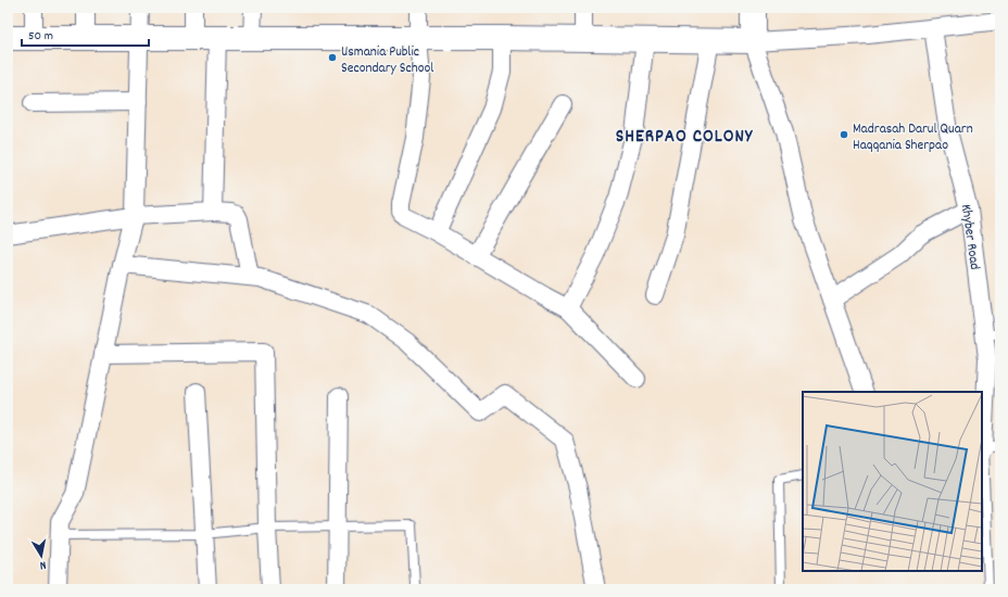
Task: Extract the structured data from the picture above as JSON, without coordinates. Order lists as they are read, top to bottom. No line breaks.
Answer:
{"streets":{"street":["Khyber Road"]},"districts":["SHERPAO COLONY"],"places":["Usmania Public Secondary School","Madrasah Darul Quarn Haqqania Sherpao"],"scale_bar":"50 m","north":"bottom"}
